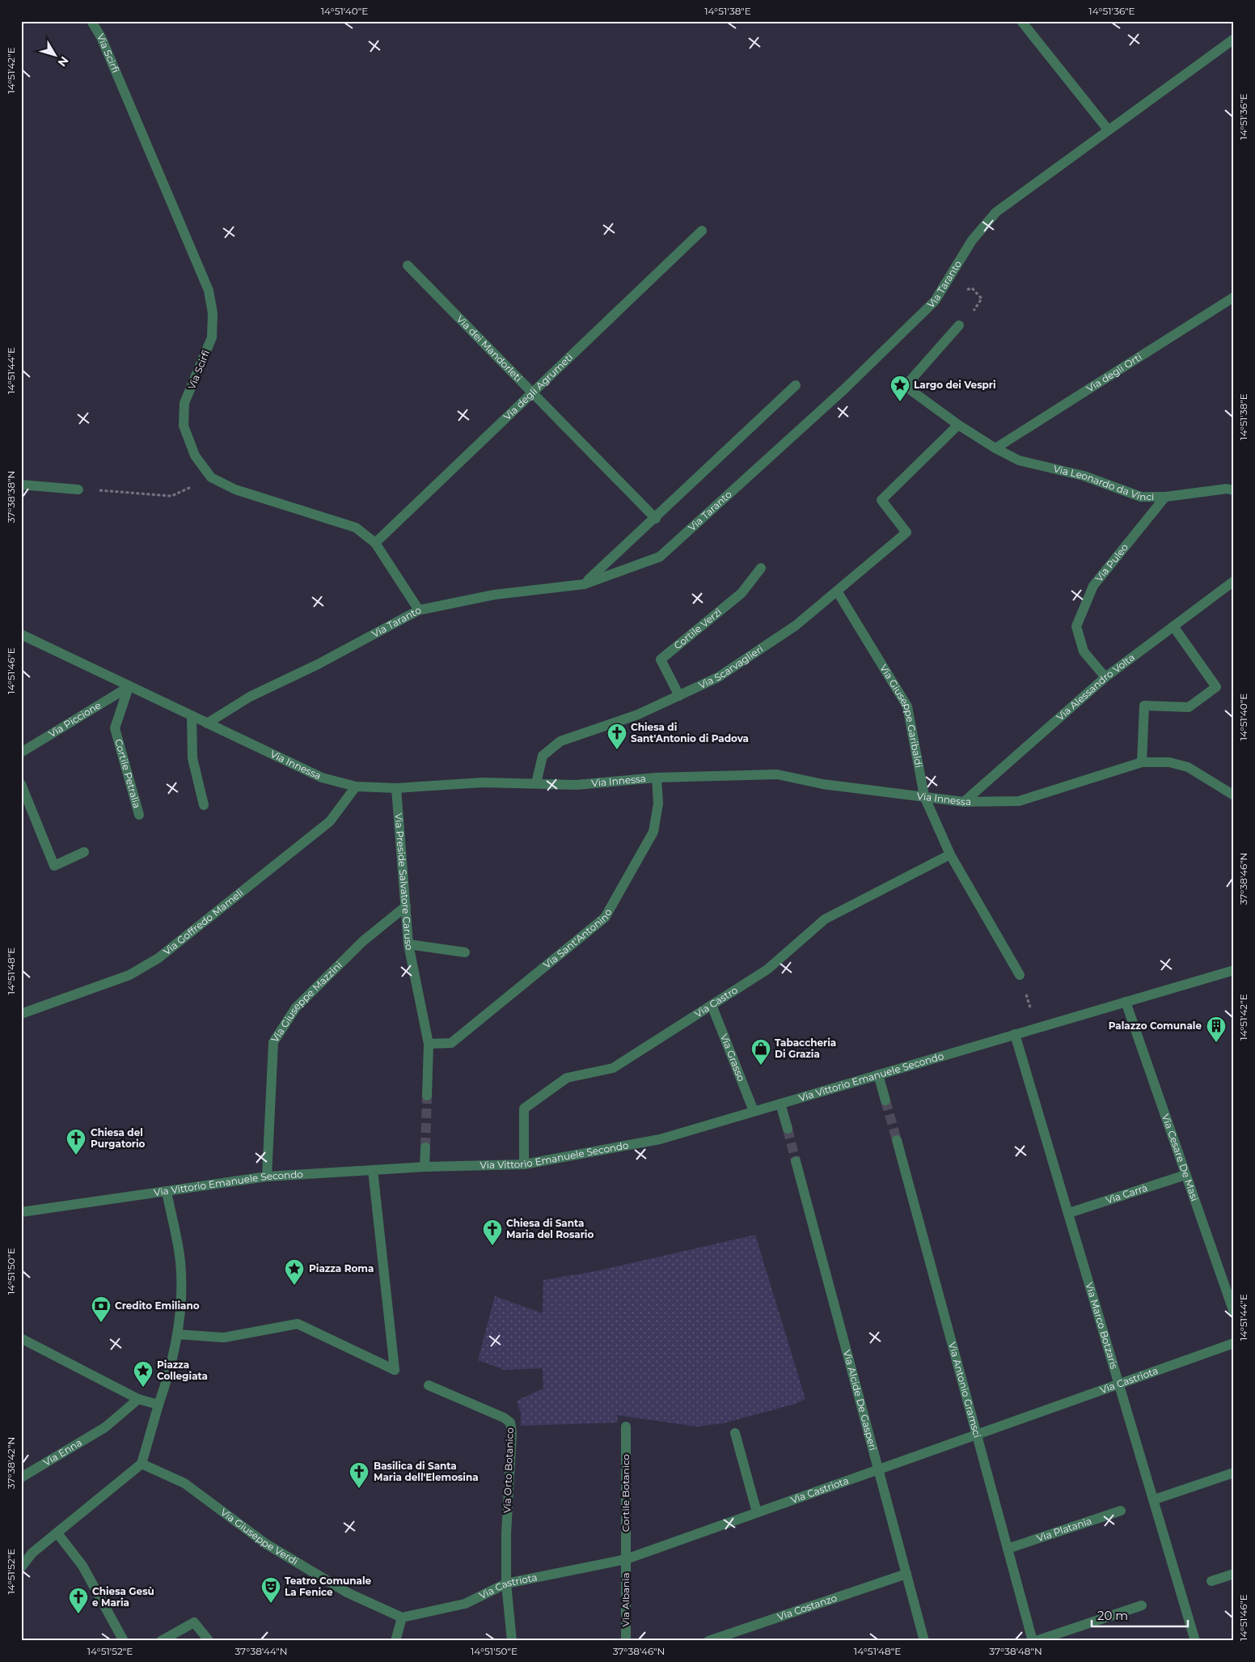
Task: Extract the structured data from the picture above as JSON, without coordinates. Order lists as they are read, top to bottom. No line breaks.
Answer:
{"streets":{"street":["Via Scirfi","Via Taranto","Via dei Mandorleti","Via degli Orti","Via degli Agrumeti","Via Leonardo da Vinci","Via Puleo","Cortile Verzì","Via Scarvaglieri","Via Alessandro Volta","Via Giuseppe Garibaldi","Via Piccione","Via Innessa","Cortile Petralia","Via Preside Salvatore Caruso","Via Goffredo Mameli","Via Sant'Antonino","Via Castro","Via Giuseppe Mazzini","Via Grasso","Via Vittorio Emanuele Secondo","Via Cesare De Masi","Via Carrà","Via Marco Botzaris","Via Castriota","Via Antonio Gramsci","Via Alcide De Gasperi","Via Enna","Via Orto Botanico","Cortile Botanico","Via Platania","Via Giuseppe Verdi","Via Albania","Via Costanzo"]},"crossings":[["Via Scirfi","Via Taranto"],["Via Scirfi","Via degli Agrumeti"],["Via Taranto","Via Innessa"],["Via dei Mandorleti","Via degli Agrumeti"],["Via degli Orti","Via Leonardo da Vinci"],["Via Leonardo da Vinci","Via Puleo"],["Via Leonardo da Vinci","Via Scarvaglieri"],["Via Puleo","Via Alessandro Volta"],["Cortile Verzì","Via Scarvaglieri"],["Via Scarvaglieri","Via Giuseppe Garibaldi"],["Via Scarvaglieri","Via Innessa"],["Via Alessandro Volta","Via Innessa"],["Via Giuseppe Garibaldi","Via Innessa"],["Via Giuseppe Garibaldi","Via Castro"],["Via Piccione","Via Innessa"],["Via Piccione","Cortile Petralia"],["Via Innessa","Cortile Petralia"],["Via Innessa","Via Preside Salvatore Caruso"],["Via Innessa","Via Goffredo Mameli"],["Via Innessa","Via Sant'Antonino"],["Via Preside Salvatore Caruso","Via Sant'Antonino"],["Via Preside Salvatore Caruso","Via Giuseppe Mazzini"],["Via Castro","Via Grasso"],["Via Castro","Via Vittorio Emanuele Secondo"],["Via Giuseppe Mazzini","Via Vittorio Emanuele Secondo"],["Via Grasso","Via Vittorio Emanuele Secondo"],["Via Vittorio Emanuele Secondo","Via Cesare De Masi"],["Via Vittorio Emanuele Secondo","Via Marco Botzaris"],["Via Cesare De Masi","Via Carrà"],["Via Carrà","Via Marco Botzaris"],["Via Marco Botzaris","Via Castriota"],["Via Castriota","Via Antonio Gramsci"],["Via Castriota","Via Alcide De Gasperi"],["Via Castriota","Via Orto Botanico"],["Via Castriota","Cortile Botanico"],["Via Castriota","Via Giuseppe Verdi"],["Via Castriota","Via Albania"],["Via Antonio Gramsci","Via Platania"],["Via Alcide De Gasperi","Via Costanzo"],["Cortile Botanico","Via Albania"]],"places":{"place":["Largo dei Vespri","Piazza Roma","Piazza Collegiata"],"church":["Chiesa di Sant'Antonio di Padova","Chiesa del Purgatorio","Chiesa di Santa Maria del Rosario","Basilica di Santa Maria dell'Elemosina","Chiesa Gesù e Maria"],"building":["Palazzo Comunale"],"shop":["Tabaccheria Di Grazia"],"bank":["Credito Emiliano"],"theatre":["Teatro Comunale La Fenice"]},"scale_bar":"20 m","north":"bottom right","coordinates":["14°51'40\"E","14°51'38\"E","14°51'36\"E","14°51'42\"E","14°51'44\"E","37°38'38\"N","14°51'46\"E","37°38'46\"N","14°51'48\"E","14°51'50\"E","37°38'42\"N","14°51'52\"E","37°38'44\"N","37°38'48\"N"]}
